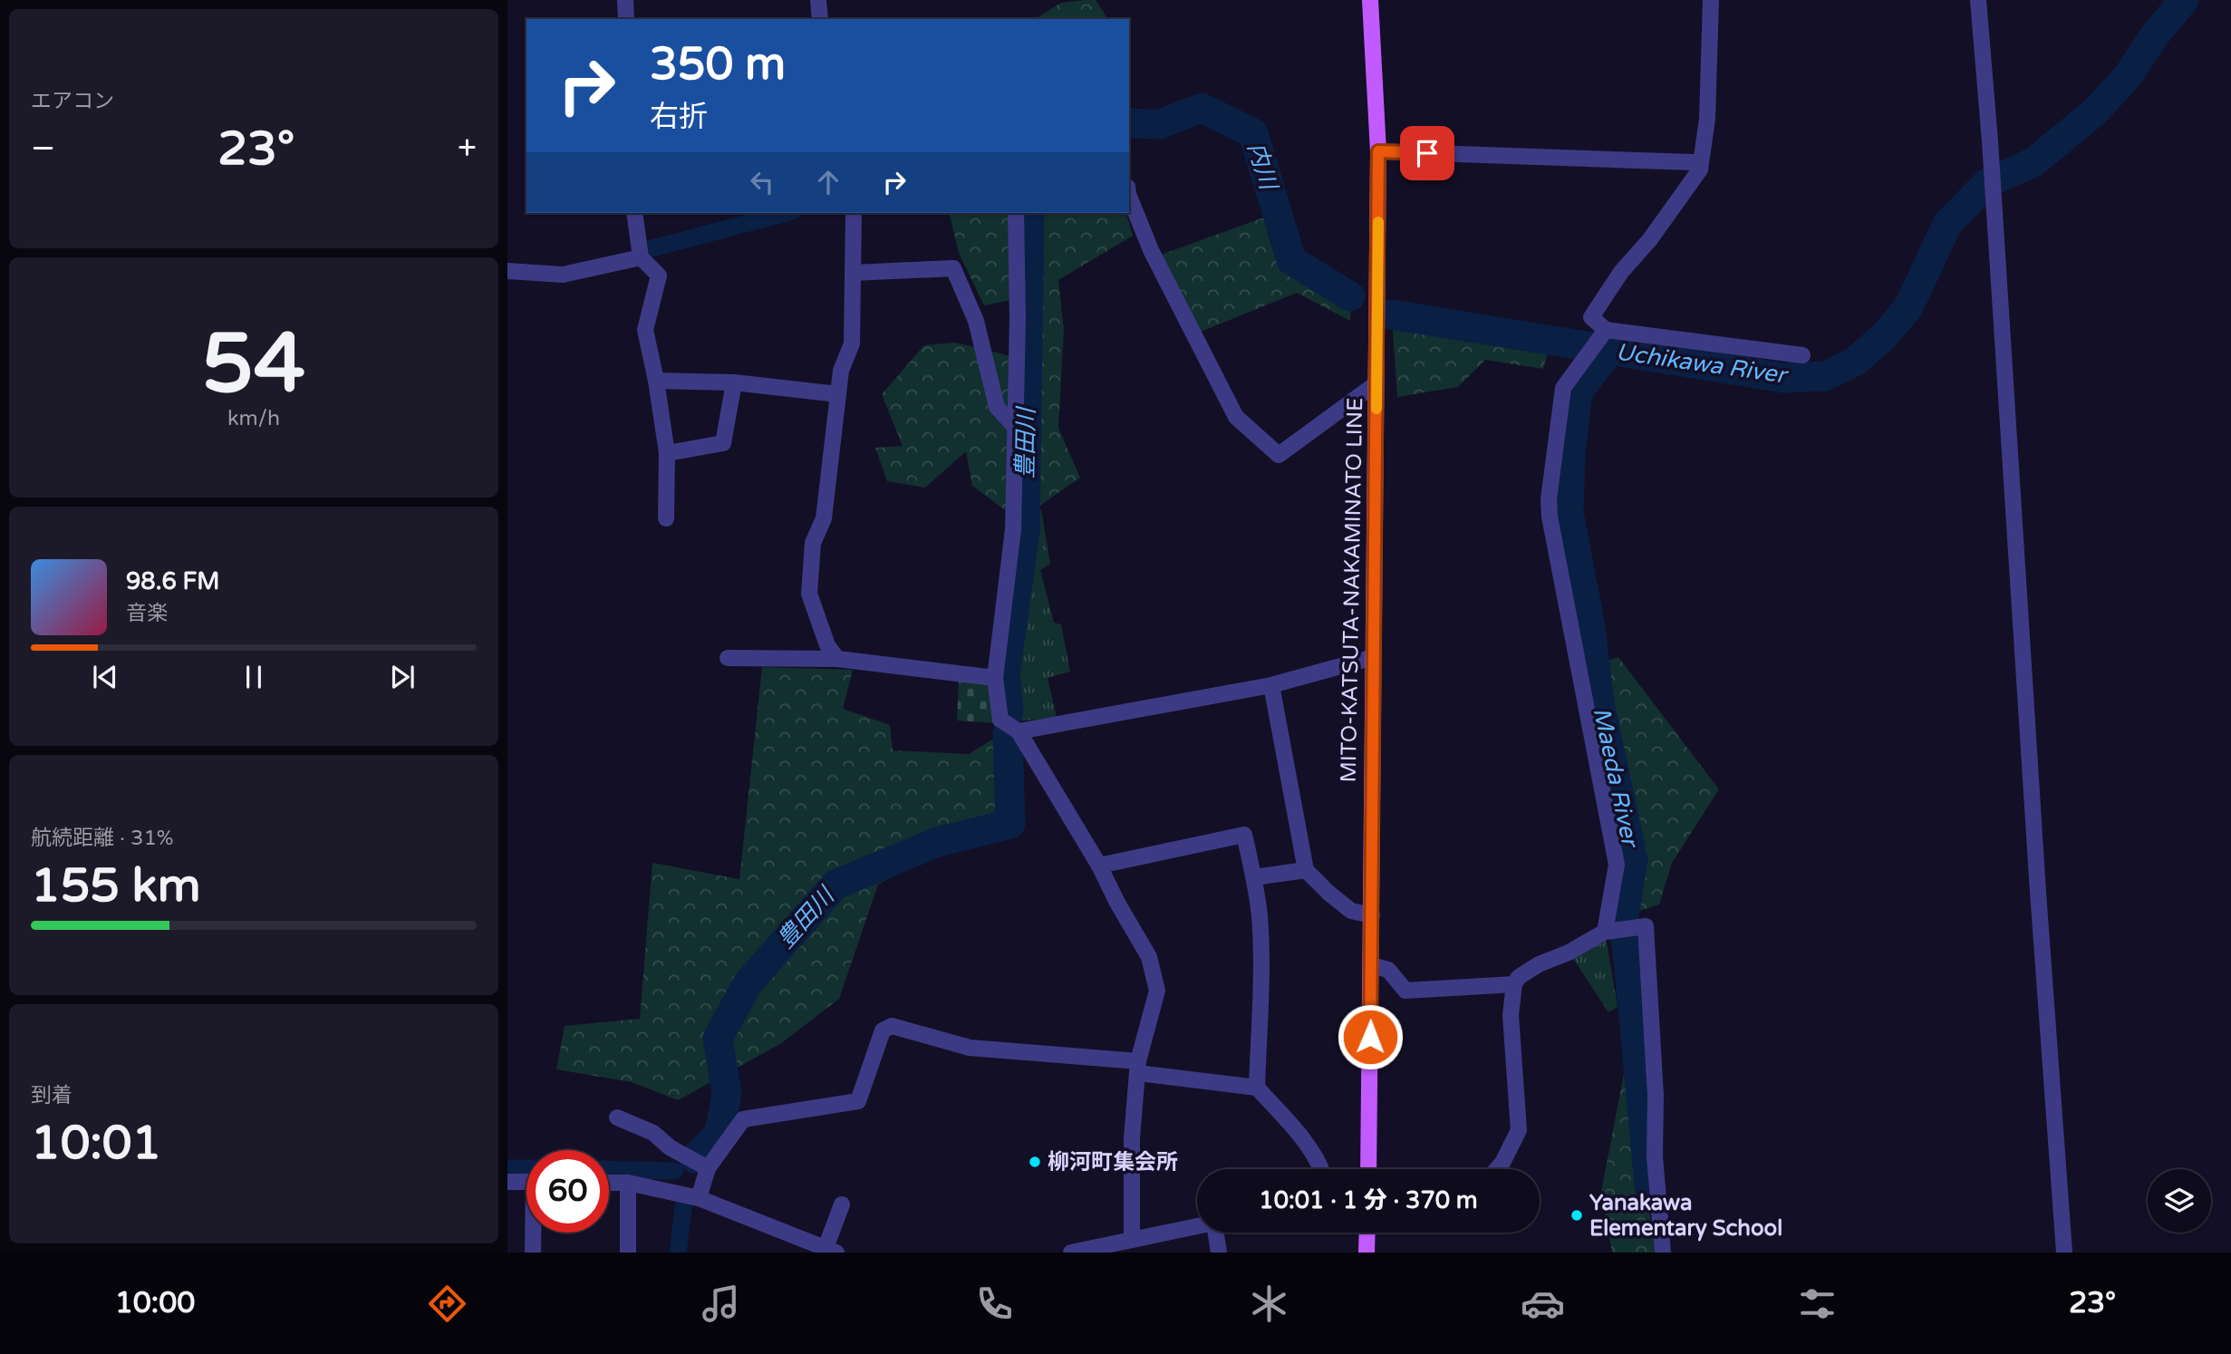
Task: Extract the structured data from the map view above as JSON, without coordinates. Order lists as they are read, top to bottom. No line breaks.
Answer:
{"streets":{"main road":["MITO-KATSUTA-NAKAMINATO LINE"]},"water":["内川","Uchikawa River","豊田川","Maeda River"],"places":["柳河町集会所","Yanakawa Elementary School"],"page":{"tile":["エアコン",["54","km/h"],["航続距離 · 31%","155 km"],["到着","10:01"]],"turn":["350 m","右折"],"heat":["−","23°","+"],"song":["98.6 FM","音楽"],"limit":"60","trip":"10:01 · 1 分 · 370 m","tabs":["10:00","23°"]}}
